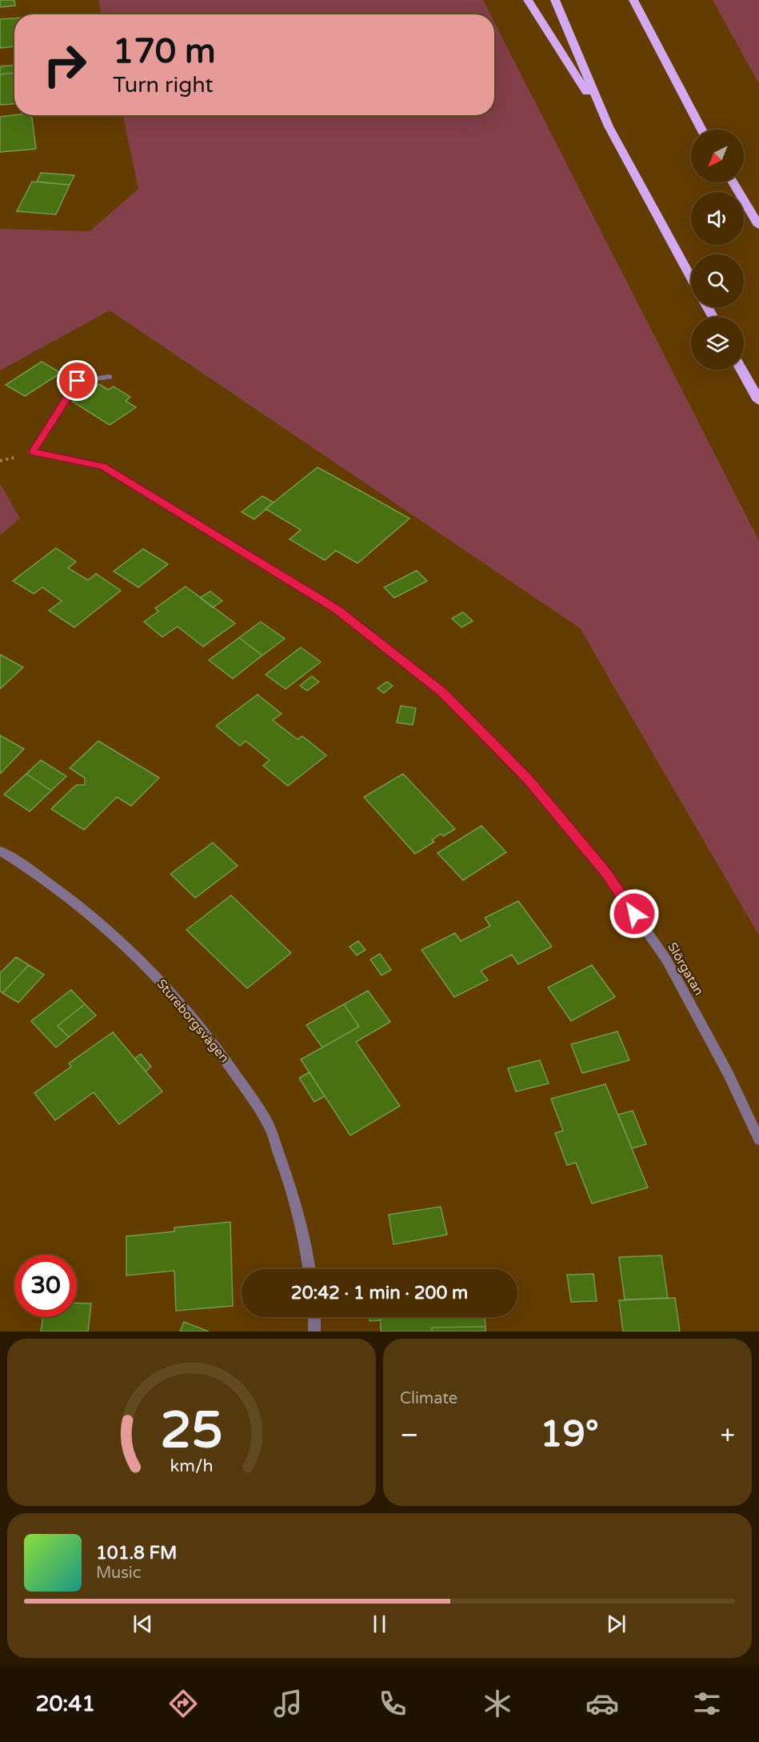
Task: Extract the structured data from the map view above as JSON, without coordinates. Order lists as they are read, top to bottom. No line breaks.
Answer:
{"streets":{"street":["Slörgatan","Stureborgsvägen"]},"north":"bottom left","page":{"turn":["170 m","Turn right"],"limit":"30","trip":"20:42 · 1 min · 200 m","tile":"Climate","heat":["−","19°","+"],"song":["101.8 FM","Music"],"tabs":"20:41","gauge":["25","km/h"]}}
